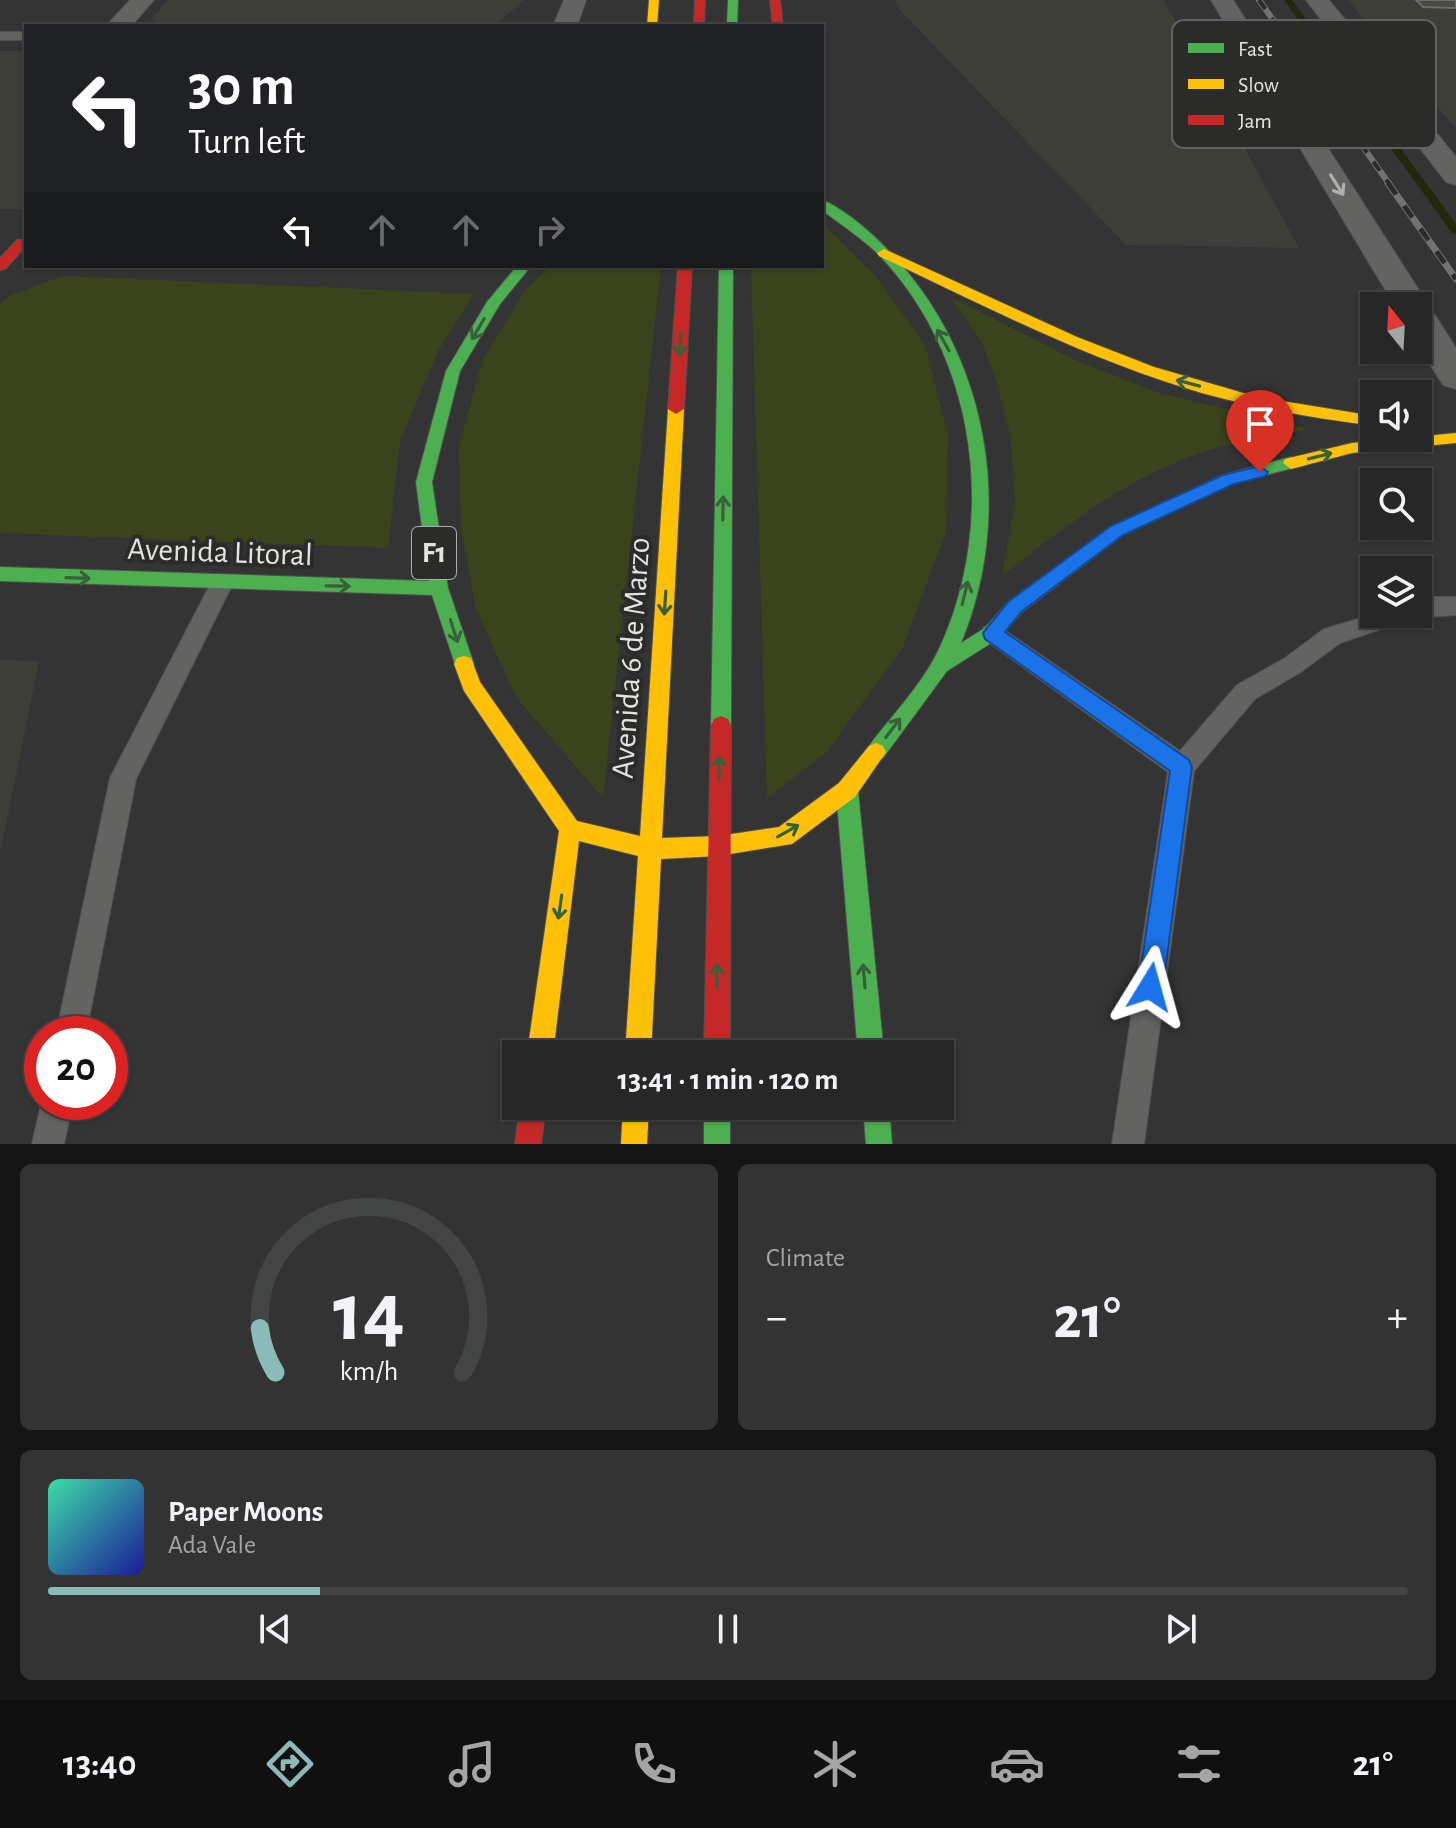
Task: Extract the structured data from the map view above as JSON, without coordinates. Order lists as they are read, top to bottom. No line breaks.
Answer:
{"streets":{"main road":["Avenida Litoral","F1","Avenida 6 de Marzo"]},"crossings":[["Avenida Litoral","F1"]],"one_way":["Avenida Litoral"],"legend":["Fast","Slow","Jam"],"north":"top","page":{"turn":["30 m","Turn left"],"limit":"20","trip":"13:41 · 1 min · 120 m","tile":"Climate","heat":["−","21°","+"],"song":["Paper Moons","Ada Vale"],"tabs":["13:40","21°"],"gauge":["14","km/h"]}}
